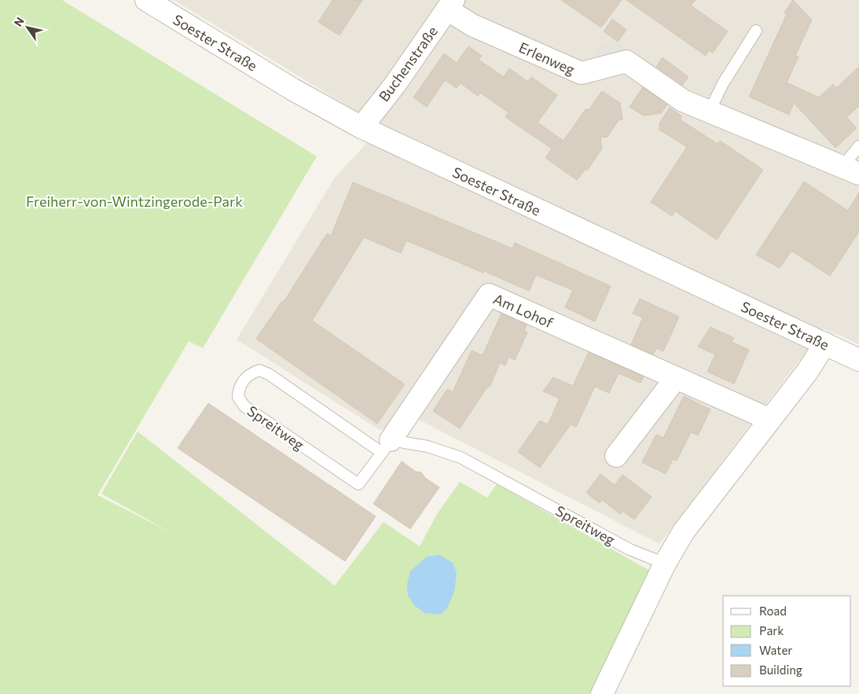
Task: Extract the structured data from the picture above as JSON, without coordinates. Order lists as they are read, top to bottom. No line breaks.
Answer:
{"streets":{"street":["Soester Straße","Erlenweg","Buchenstraße","Am Lohof"],"lane":["Spreitweg"]},"crossings":[["Soester Straße","Buchenstraße"],["Erlenweg","Buchenstraße"],["Am Lohof","Spreitweg"]],"parks":["Freiherr-von-Wintzingerode-Park"],"legend":["Road","Park","Water","Building"],"north":"top left"}
